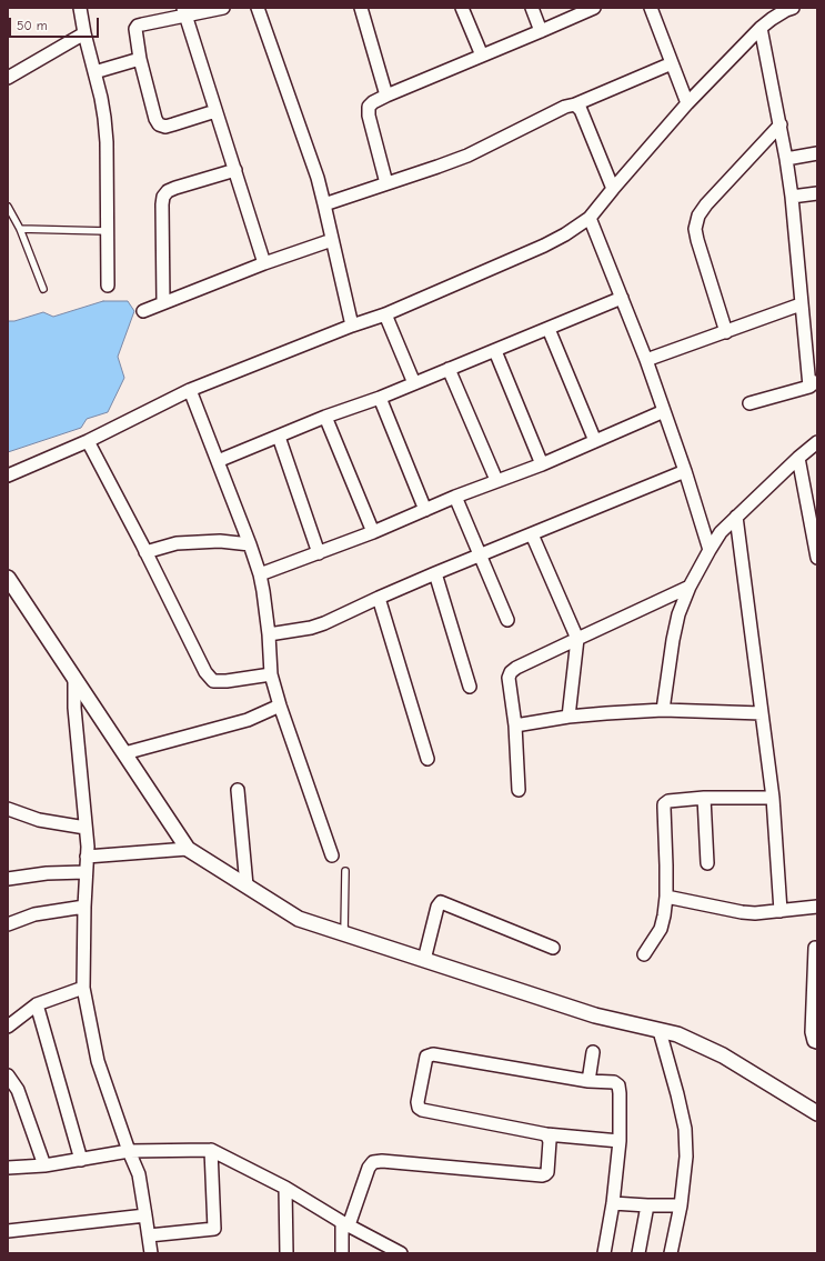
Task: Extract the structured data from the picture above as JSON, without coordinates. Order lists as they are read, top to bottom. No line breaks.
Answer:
{"scale_bar":"50 m"}
